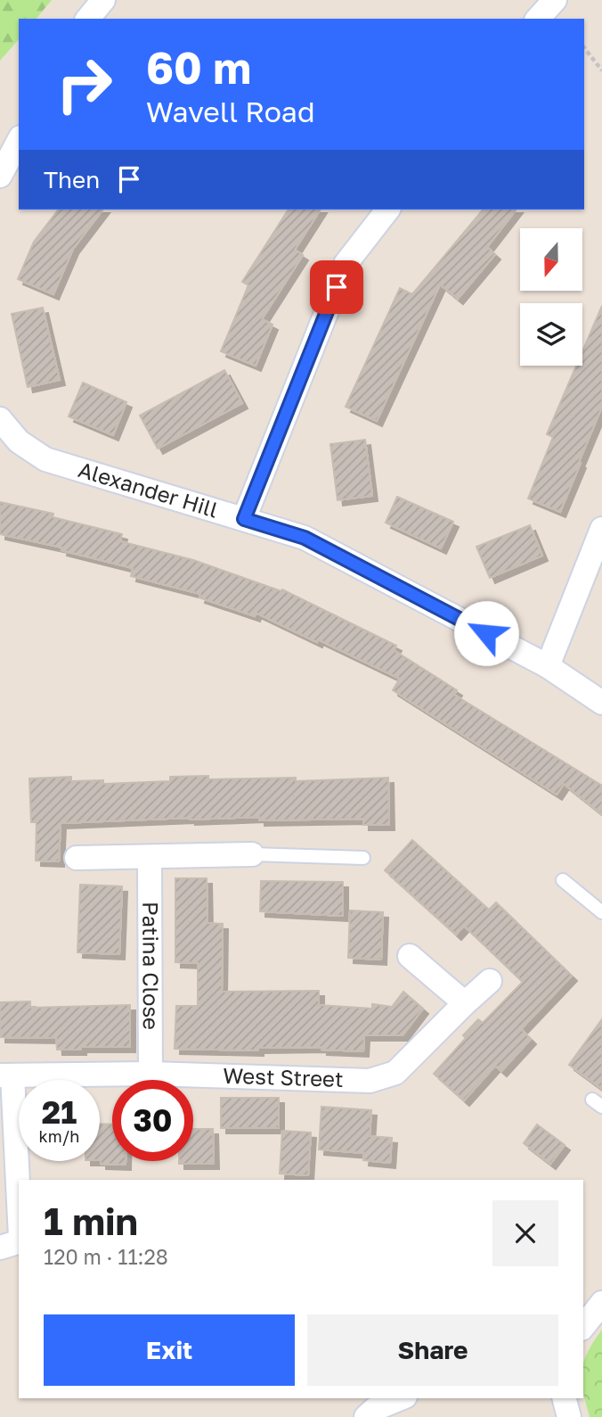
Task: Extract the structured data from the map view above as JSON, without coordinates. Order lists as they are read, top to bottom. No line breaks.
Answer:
{"streets":{"street":["Alexander Hill","Patina Close","West Street"]},"crossings":[["Patina Close","West Street"]],"north":"bottom","page":{"turn":["60 m","Wavell Road"],"then":"Then","speed":"21 km/h","limit":"30","heading":["1 min","120 m · 11:28"],"buttons":["Exit","Share"]}}
